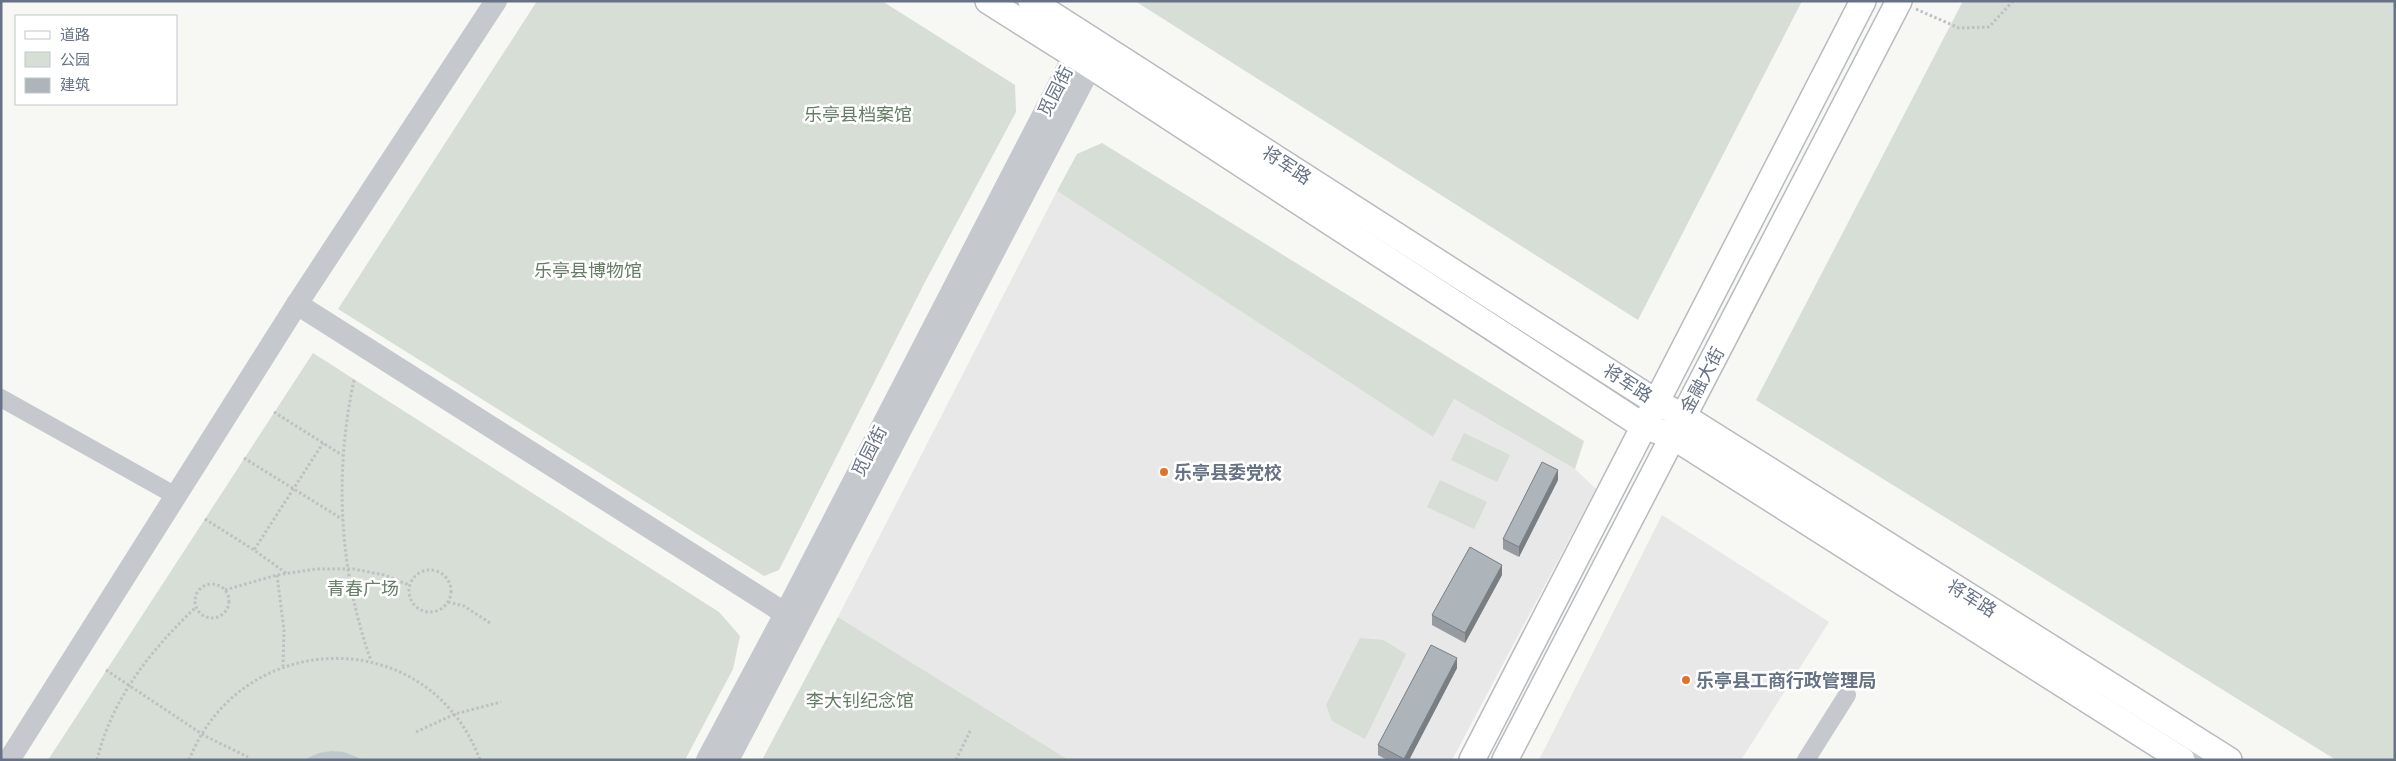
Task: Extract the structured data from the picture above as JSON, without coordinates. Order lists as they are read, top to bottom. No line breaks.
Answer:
{"streets":{"main road":["将军路","金融大街"],"street":["觅园街"]},"crossings":[["觅园街","将军路"],["将军路","金融大街"]],"parks":["乐亭县档案馆","乐亭县博物馆","青春广场","李大钊纪念馆"],"places":["乐亭县委党校","乐亭县工商行政管理局"],"legend":["道路","公园","建筑"]}
